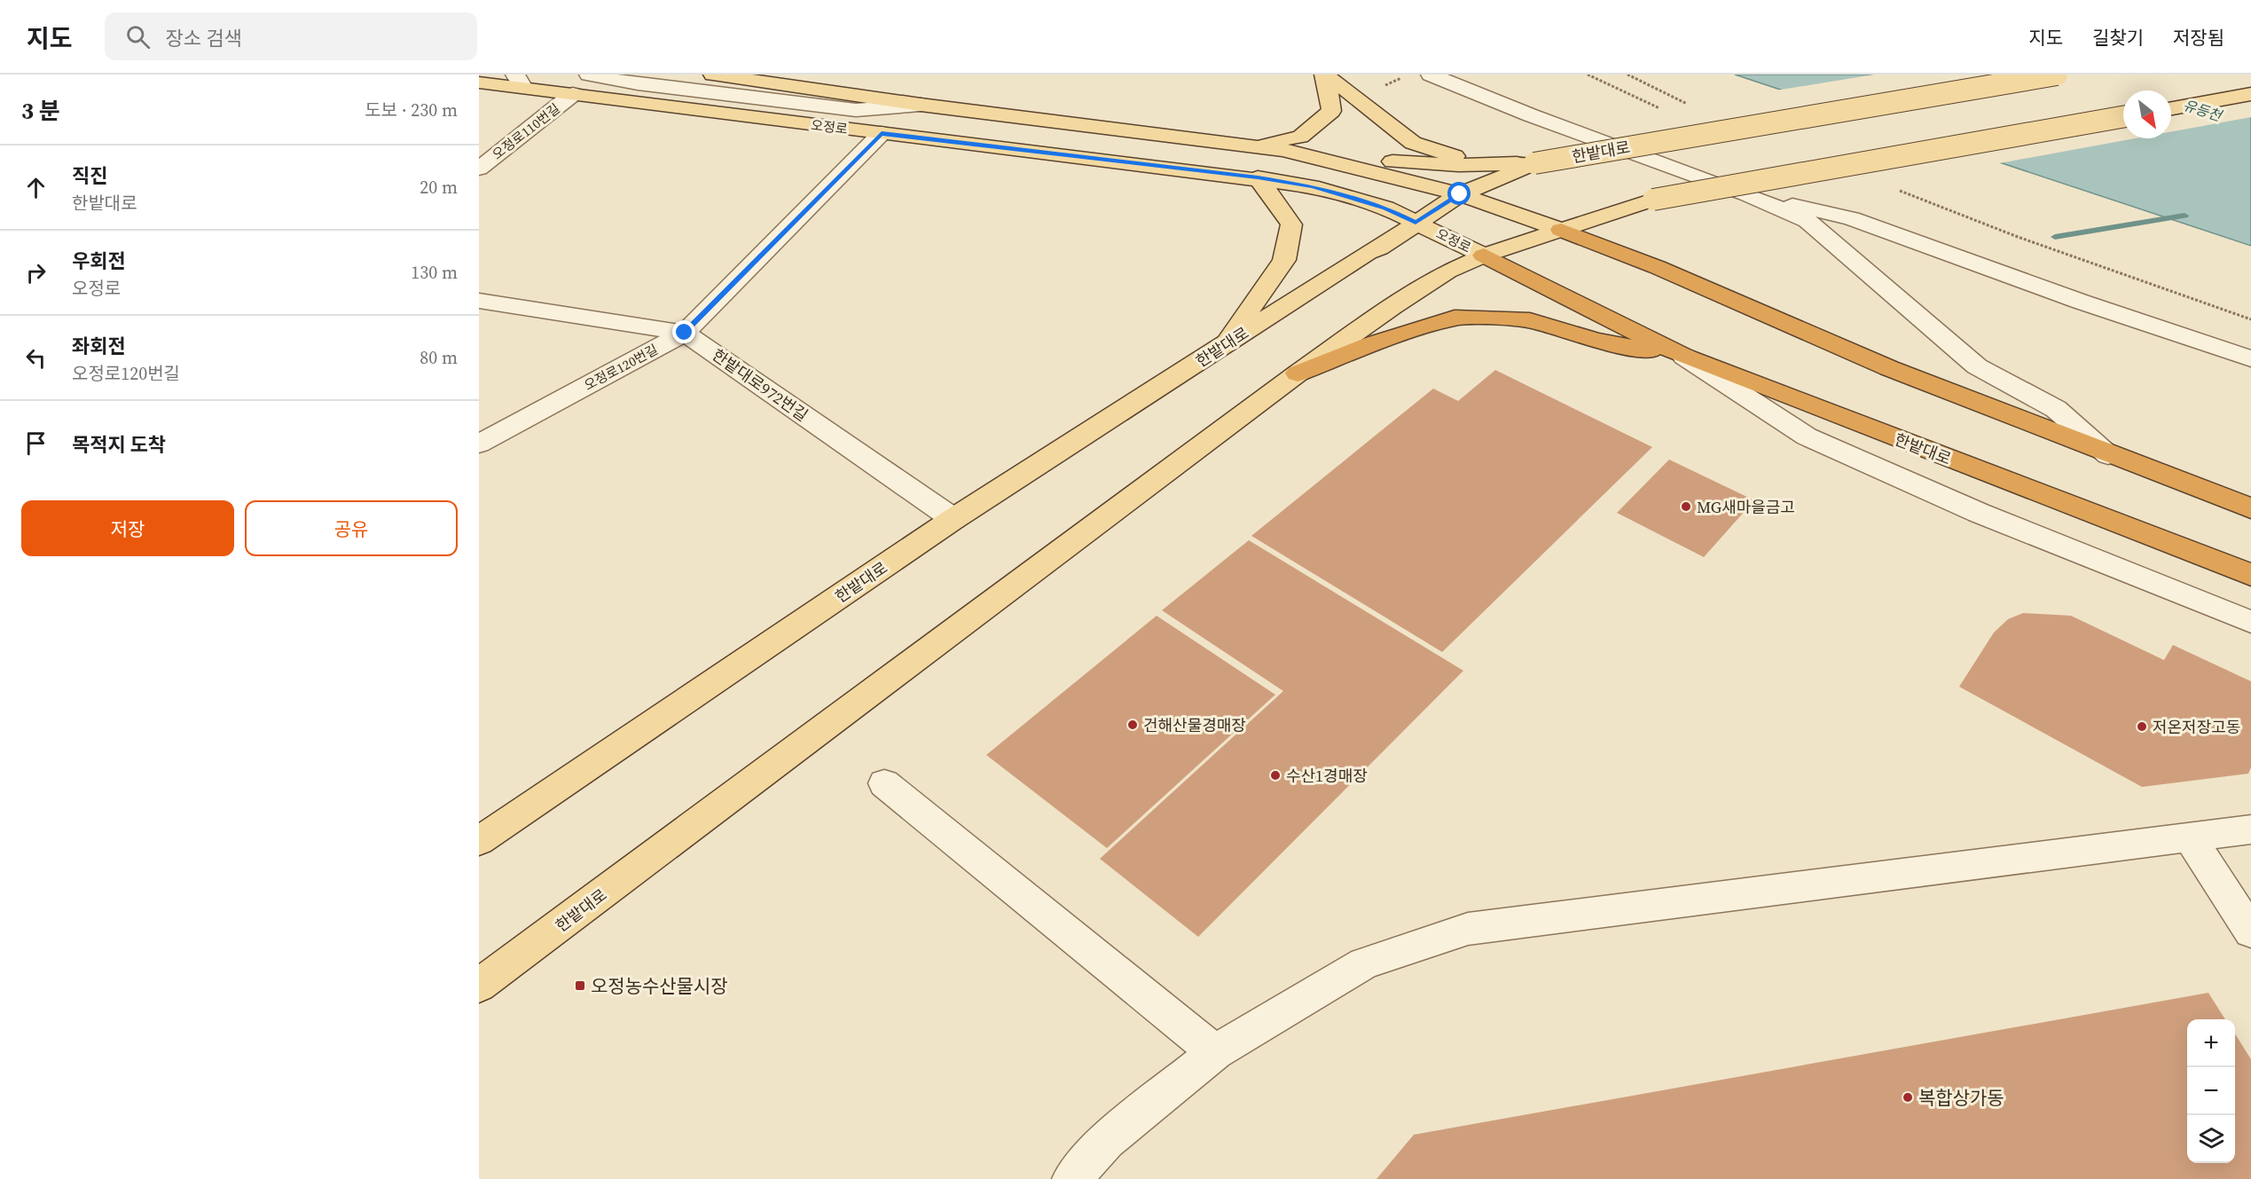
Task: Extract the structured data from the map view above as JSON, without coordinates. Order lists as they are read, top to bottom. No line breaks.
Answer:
{"streets":{"highway":["한밭대로"],"main road":["오정로"],"street":["오정로110번길","오정로120번길","한밭대로972번길"]},"crossings":[["오정로","오정로110번길"],["오정로","한밭대로"],["오정로","오정로120번길"],["한밭대로","한밭대로972번길"],["오정로120번길","한밭대로972번길"]],"water":["유등천"],"places":{"other":["MG새마을금고","건해산물경매장","저온저장고동","수산1경매장","복합상가동"],"transit":["오정농수산물시장"]},"north":"bottom right","page":{"header":"지도","search":"장소 검색","nav":["지도","길찾기","저장됨"],"heading":["3 분","도보 · 230 m"],"list":[["직진","한밭대로","20 m"],["우회전","오정로","130 m"],["좌회전","오정로120번길","80 m"],"목적지 도착"],"buttons":["저장","공유"],"map_buttons":["+","−"]}}
